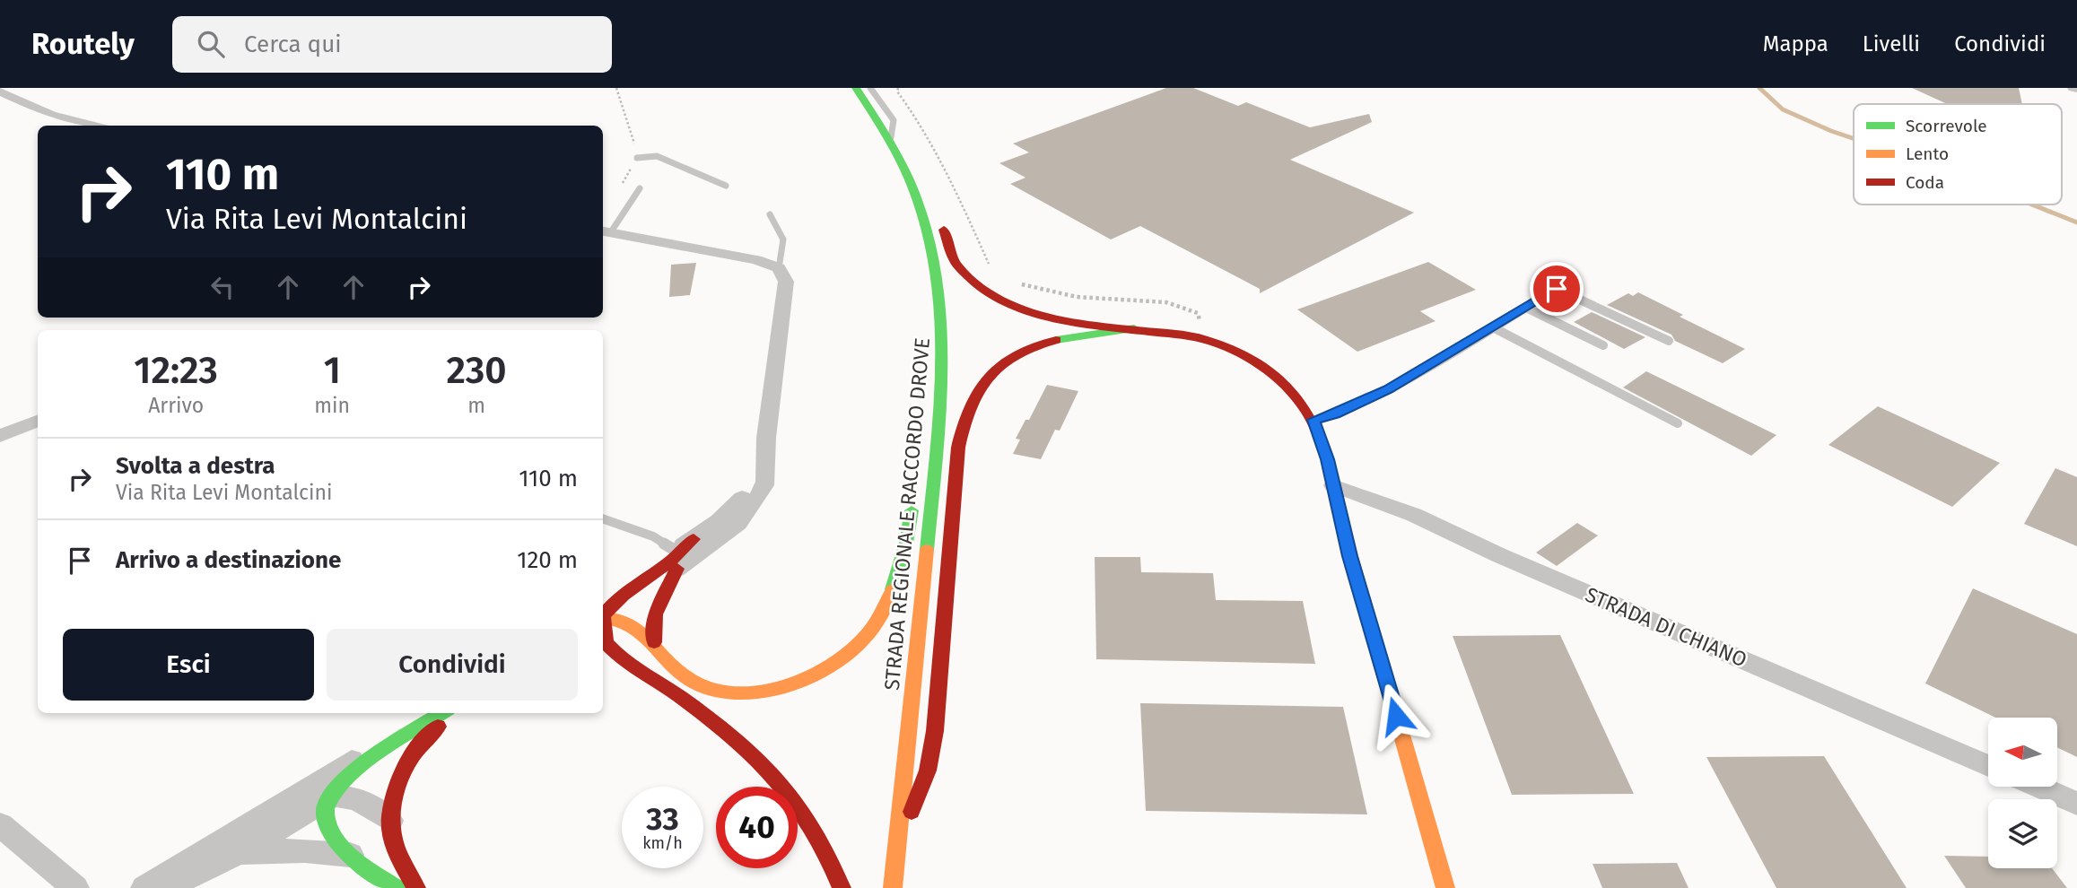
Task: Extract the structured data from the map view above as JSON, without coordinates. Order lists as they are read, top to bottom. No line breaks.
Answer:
{"streets":{"main road":["STRADA REGIONALE RACCORDO DROVE"],"street":["STRADA DI CHIANO"]},"legend":["Scorrevole","Lento","Coda"],"north":"left","page":{"header":"Routely","search":"Cerca qui","nav":["Mappa","Livelli","Condividi"],"turn":["110 m","Via Rita Levi Montalcini"],"eta":["12:23","Arrivo","1","min","230","m"],"list":[{"name":"Svolta a destra","note":"Via Rita Levi Montalcini","value":"110 m"},{"name":"Arrivo a destinazione","value":"120 m"}],"buttons":["Esci","Condividi"],"speed":"33 km/h","limit":"40"}}
